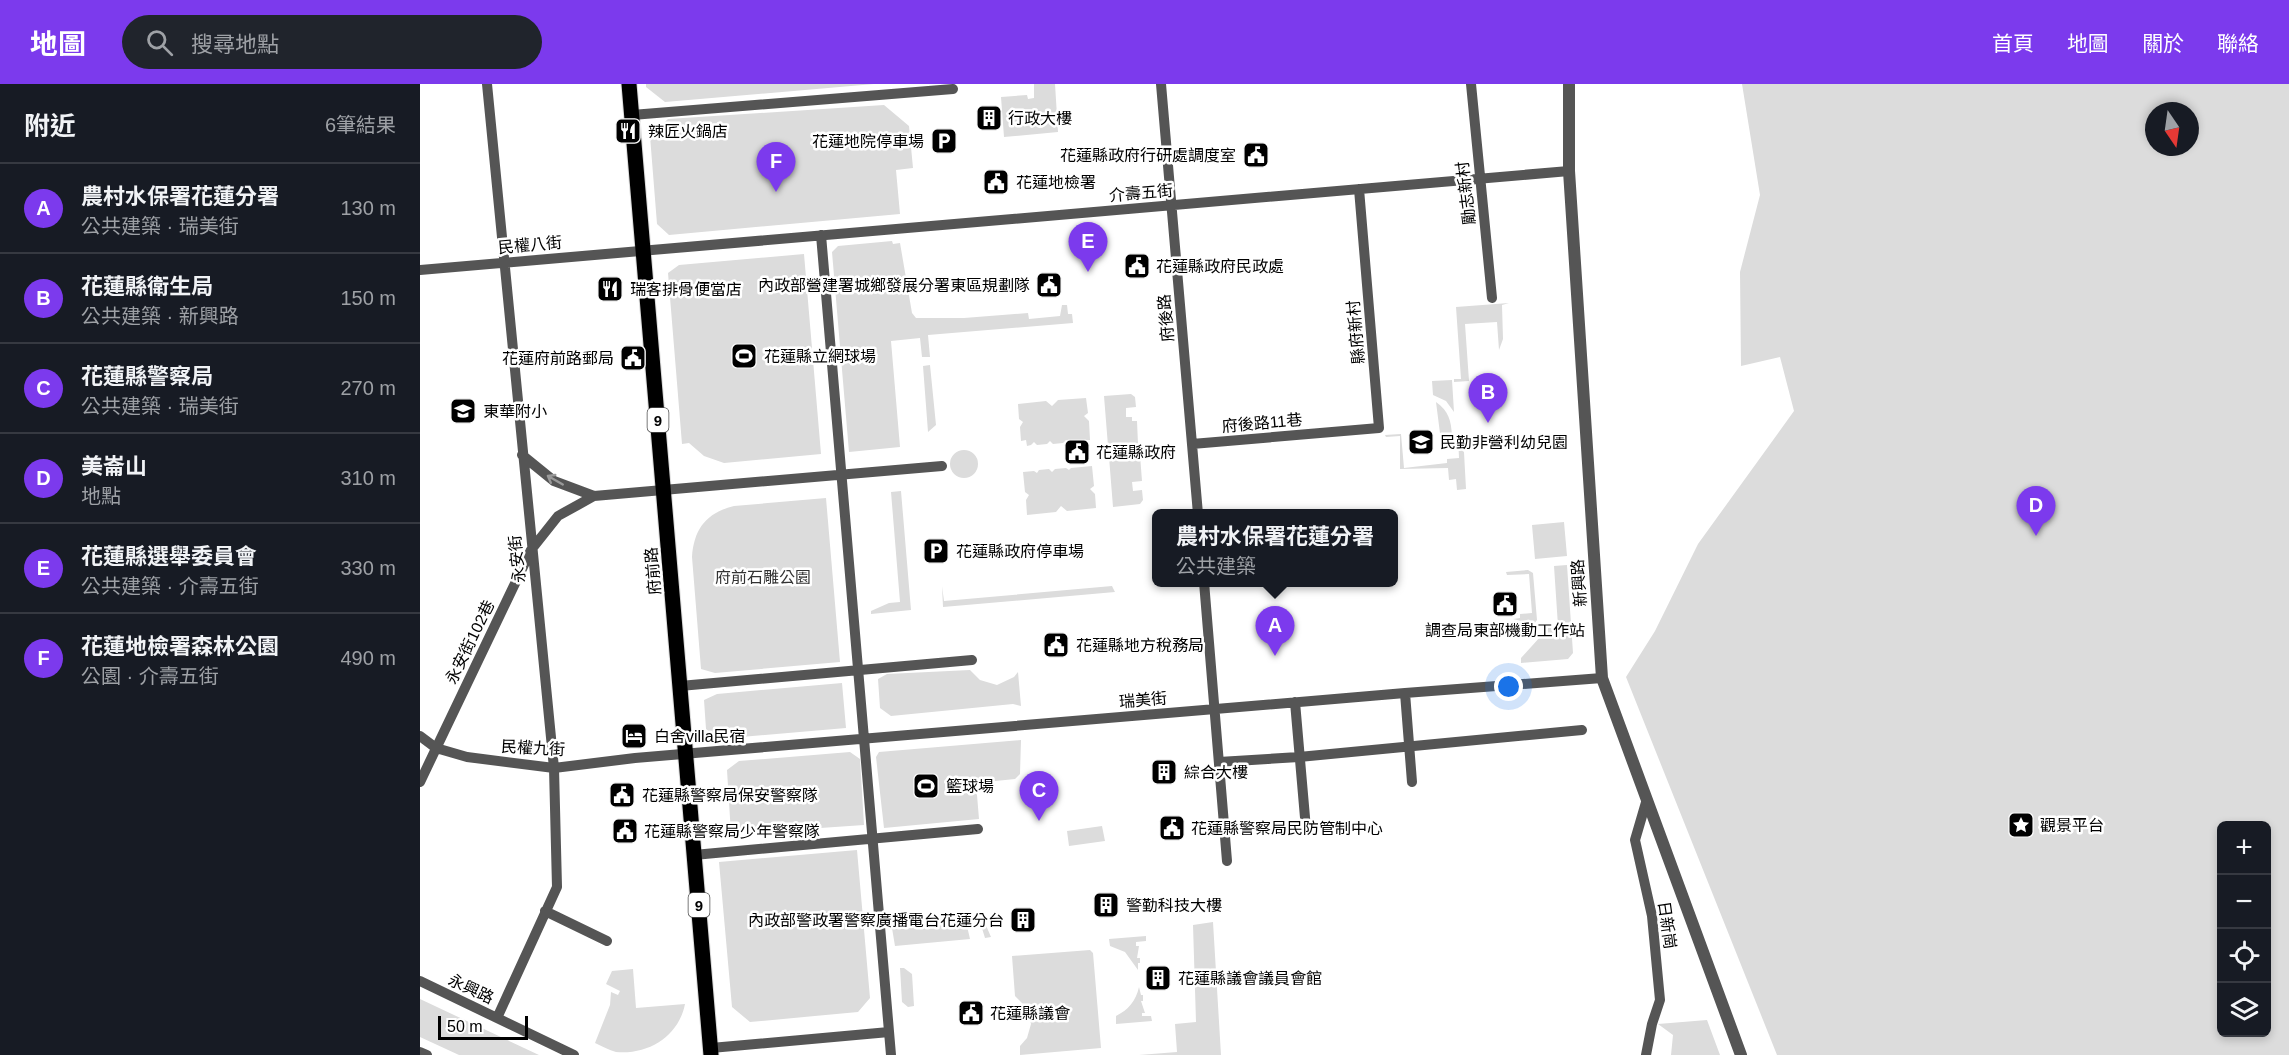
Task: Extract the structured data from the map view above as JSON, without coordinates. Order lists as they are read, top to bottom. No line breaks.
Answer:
{"streets":{"main road":["9","府前路"],"street":["介壽五街","勵志新村","民權八街","府後路","縣府新村","府後路11巷","永安街","新興路","永安街102巷","瑞美街","民權九街","日新崗","永興路"]},"crossings":[["介壽五街","勵志新村"],["介壽五街","民權八街"],["介壽五街","府後路"],["介壽五街","縣府新村"],["介壽五街","府前路"],["介壽五街","新興路"],["民權八街","永安街"],["民權八街","府前路"],["府後路","府後路11巷"],["縣府新村","府後路11巷"],["永安街","永安街102巷"],["永安街","民權九街"],["永安街","永興路"],["府前路","瑞美街"],["府前路","民權九街"],["新興路","瑞美街"],["新興路","日新崗"],["永安街102巷","民權九街"],["瑞美街","民權九街"]],"parks":["府前石雕公園"],"places":{"building":["行政大樓","綜合大樓","警勤科技大樓","內政部警政署警察廣播電台花蓮分台","花蓮縣議會議員會館"],"restaurant":["辣匠火鍋店","瑞客排骨便當店"],"parking":["花蓮地院停車場","花蓮縣政府停車場"],"public building":["花蓮縣政府行研處調度室","花蓮地檢署","花蓮縣政府民政處","內政部營建署城鄉發展分署東區規劃隊","花蓮府前路郵局","花蓮縣政府","調查局東部機動工作站","花蓮縣地方稅務局","花蓮縣警察局保安警察隊","花蓮縣警察局民防管制中心","花蓮縣警察局少年警察隊","花蓮縣議會"],"sports":["花蓮縣立網球場","籃球場"],"school or university":["東華附小","民勤非營利幼兒園"],"hotel":["白舍villa民宿"],"place":["觀景平台"]},"scale_bar":"50 m","north":"bottom","page":{"header":"地圖","search":"搜尋地點","nav":["首頁","地圖","關於","聯絡"],"heading":["附近","6筆結果"],"pins":["F","E","B","D","A","C"],"list":[{"mark":"A","name":"農村水保署花蓮分署","note":"公共建築 · 瑞美街","value":"130 m"},{"mark":"B","name":"花蓮縣衛生局","note":"公共建築 · 新興路","value":"150 m"},{"mark":"C","name":"花蓮縣警察局","note":"公共建築 · 瑞美街","value":"270 m"},{"mark":"D","name":"美崙山","note":"地點","value":"310 m"},{"mark":"E","name":"花蓮縣選舉委員會","note":"公共建築 · 介壽五街","value":"330 m"},{"mark":"F","name":"花蓮地檢署森林公園","note":"公園 · 介壽五街","value":"490 m"}],"popup":["農村水保署花蓮分署","公共建築"],"map_buttons":["+","−"],"scale":"50 m"}}
